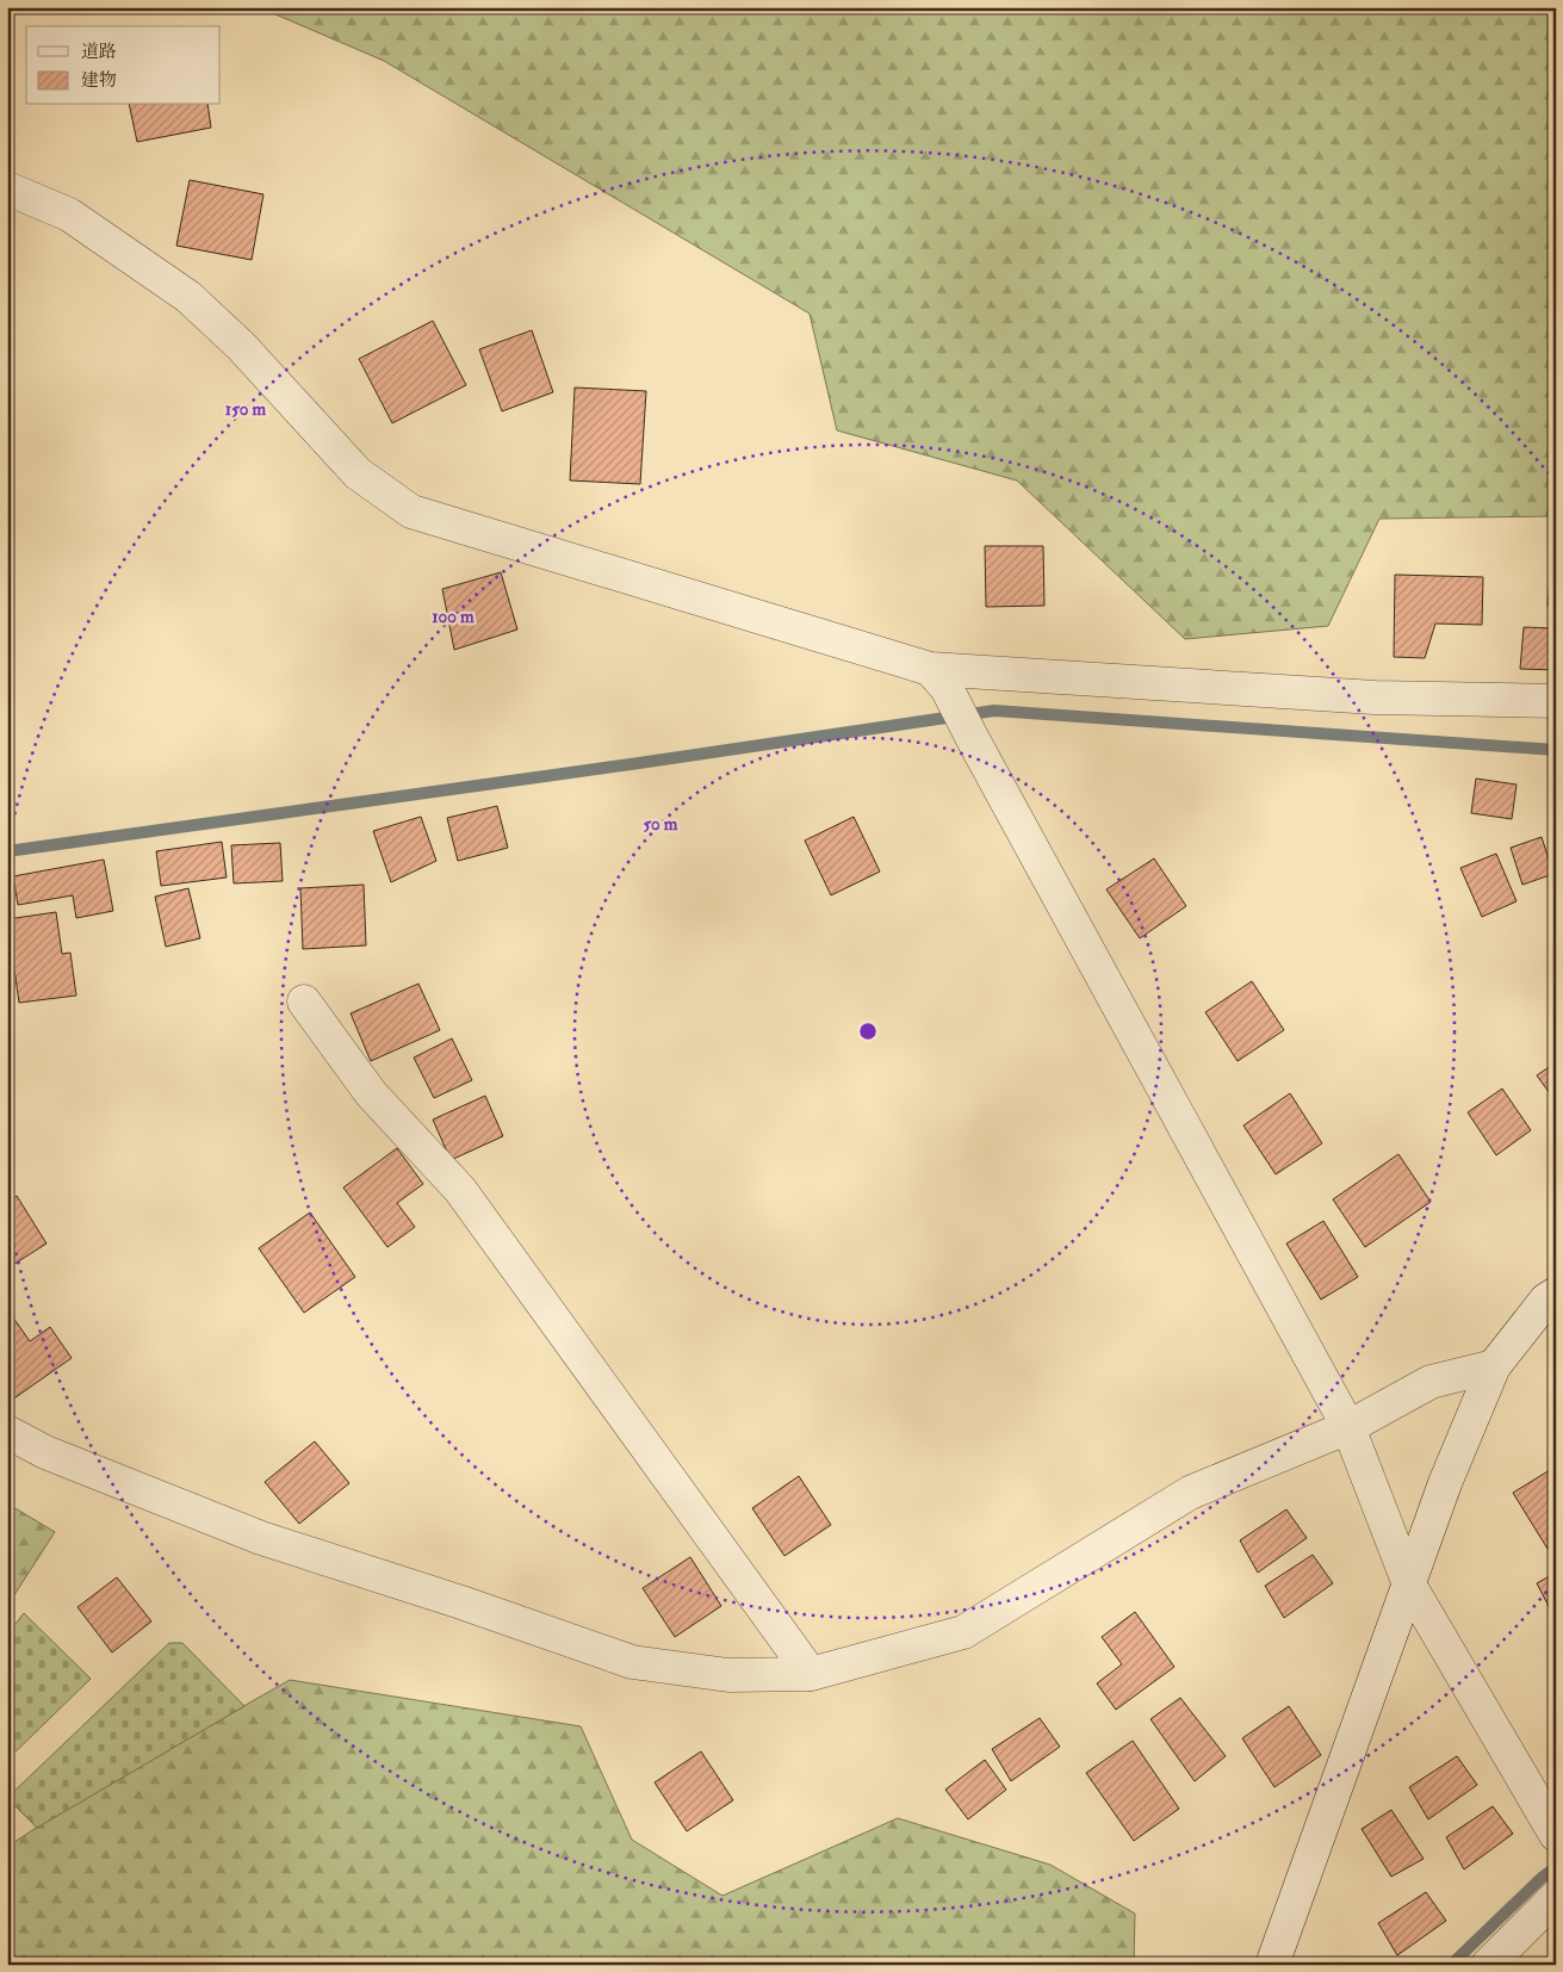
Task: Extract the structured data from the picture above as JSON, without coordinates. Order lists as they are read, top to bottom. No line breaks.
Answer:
{"legend":["道路","建物"],"rings":["150 m","100 m","50 m"]}
